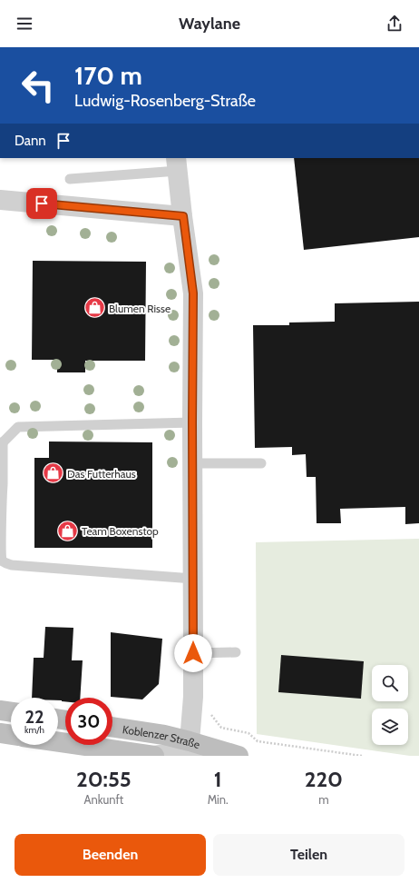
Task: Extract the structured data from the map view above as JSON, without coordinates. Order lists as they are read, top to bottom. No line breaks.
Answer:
{"streets":{"street":["Koblenzer Straße"]},"places":{"shop":["Blumen Risse","Das Futterhaus","Team Boxenstop"]},"page":{"header":"Waylane","turn":["170 m","Ludwig-Rosenberg-Straße"],"then":"Dann","speed":"22 km/h","limit":"30","eta":["20:55","Ankunft","1","Min.","220","m"],"buttons":["Beenden","Teilen"]}}
